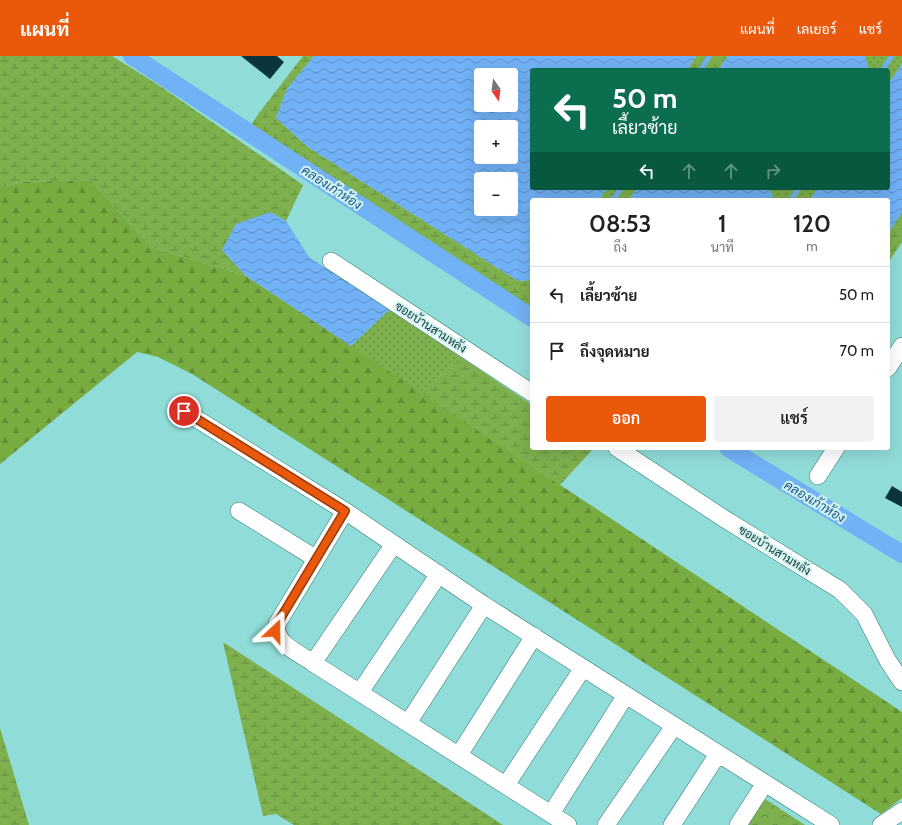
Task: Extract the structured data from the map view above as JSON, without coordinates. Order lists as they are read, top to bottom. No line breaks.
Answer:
{"streets":{"street":["ซอยบ้านสามหลัง"]},"water":["คลองเก้าห้อง"],"north":"bottom","page":{"header":"แผนที่","nav":["แผนที่","เลเยอร์","แชร์"],"map_buttons":["+","−"],"turn":["50 m","เลี้ยวซ้าย"],"eta":["08:53","ถึง","1","นาที","120","m"],"list":[{"name":"เลี้ยวซ้าย","value":"50 m"},{"name":"ถึงจุดหมาย","value":"70 m"}],"buttons":["ออก","แชร์"]}}
